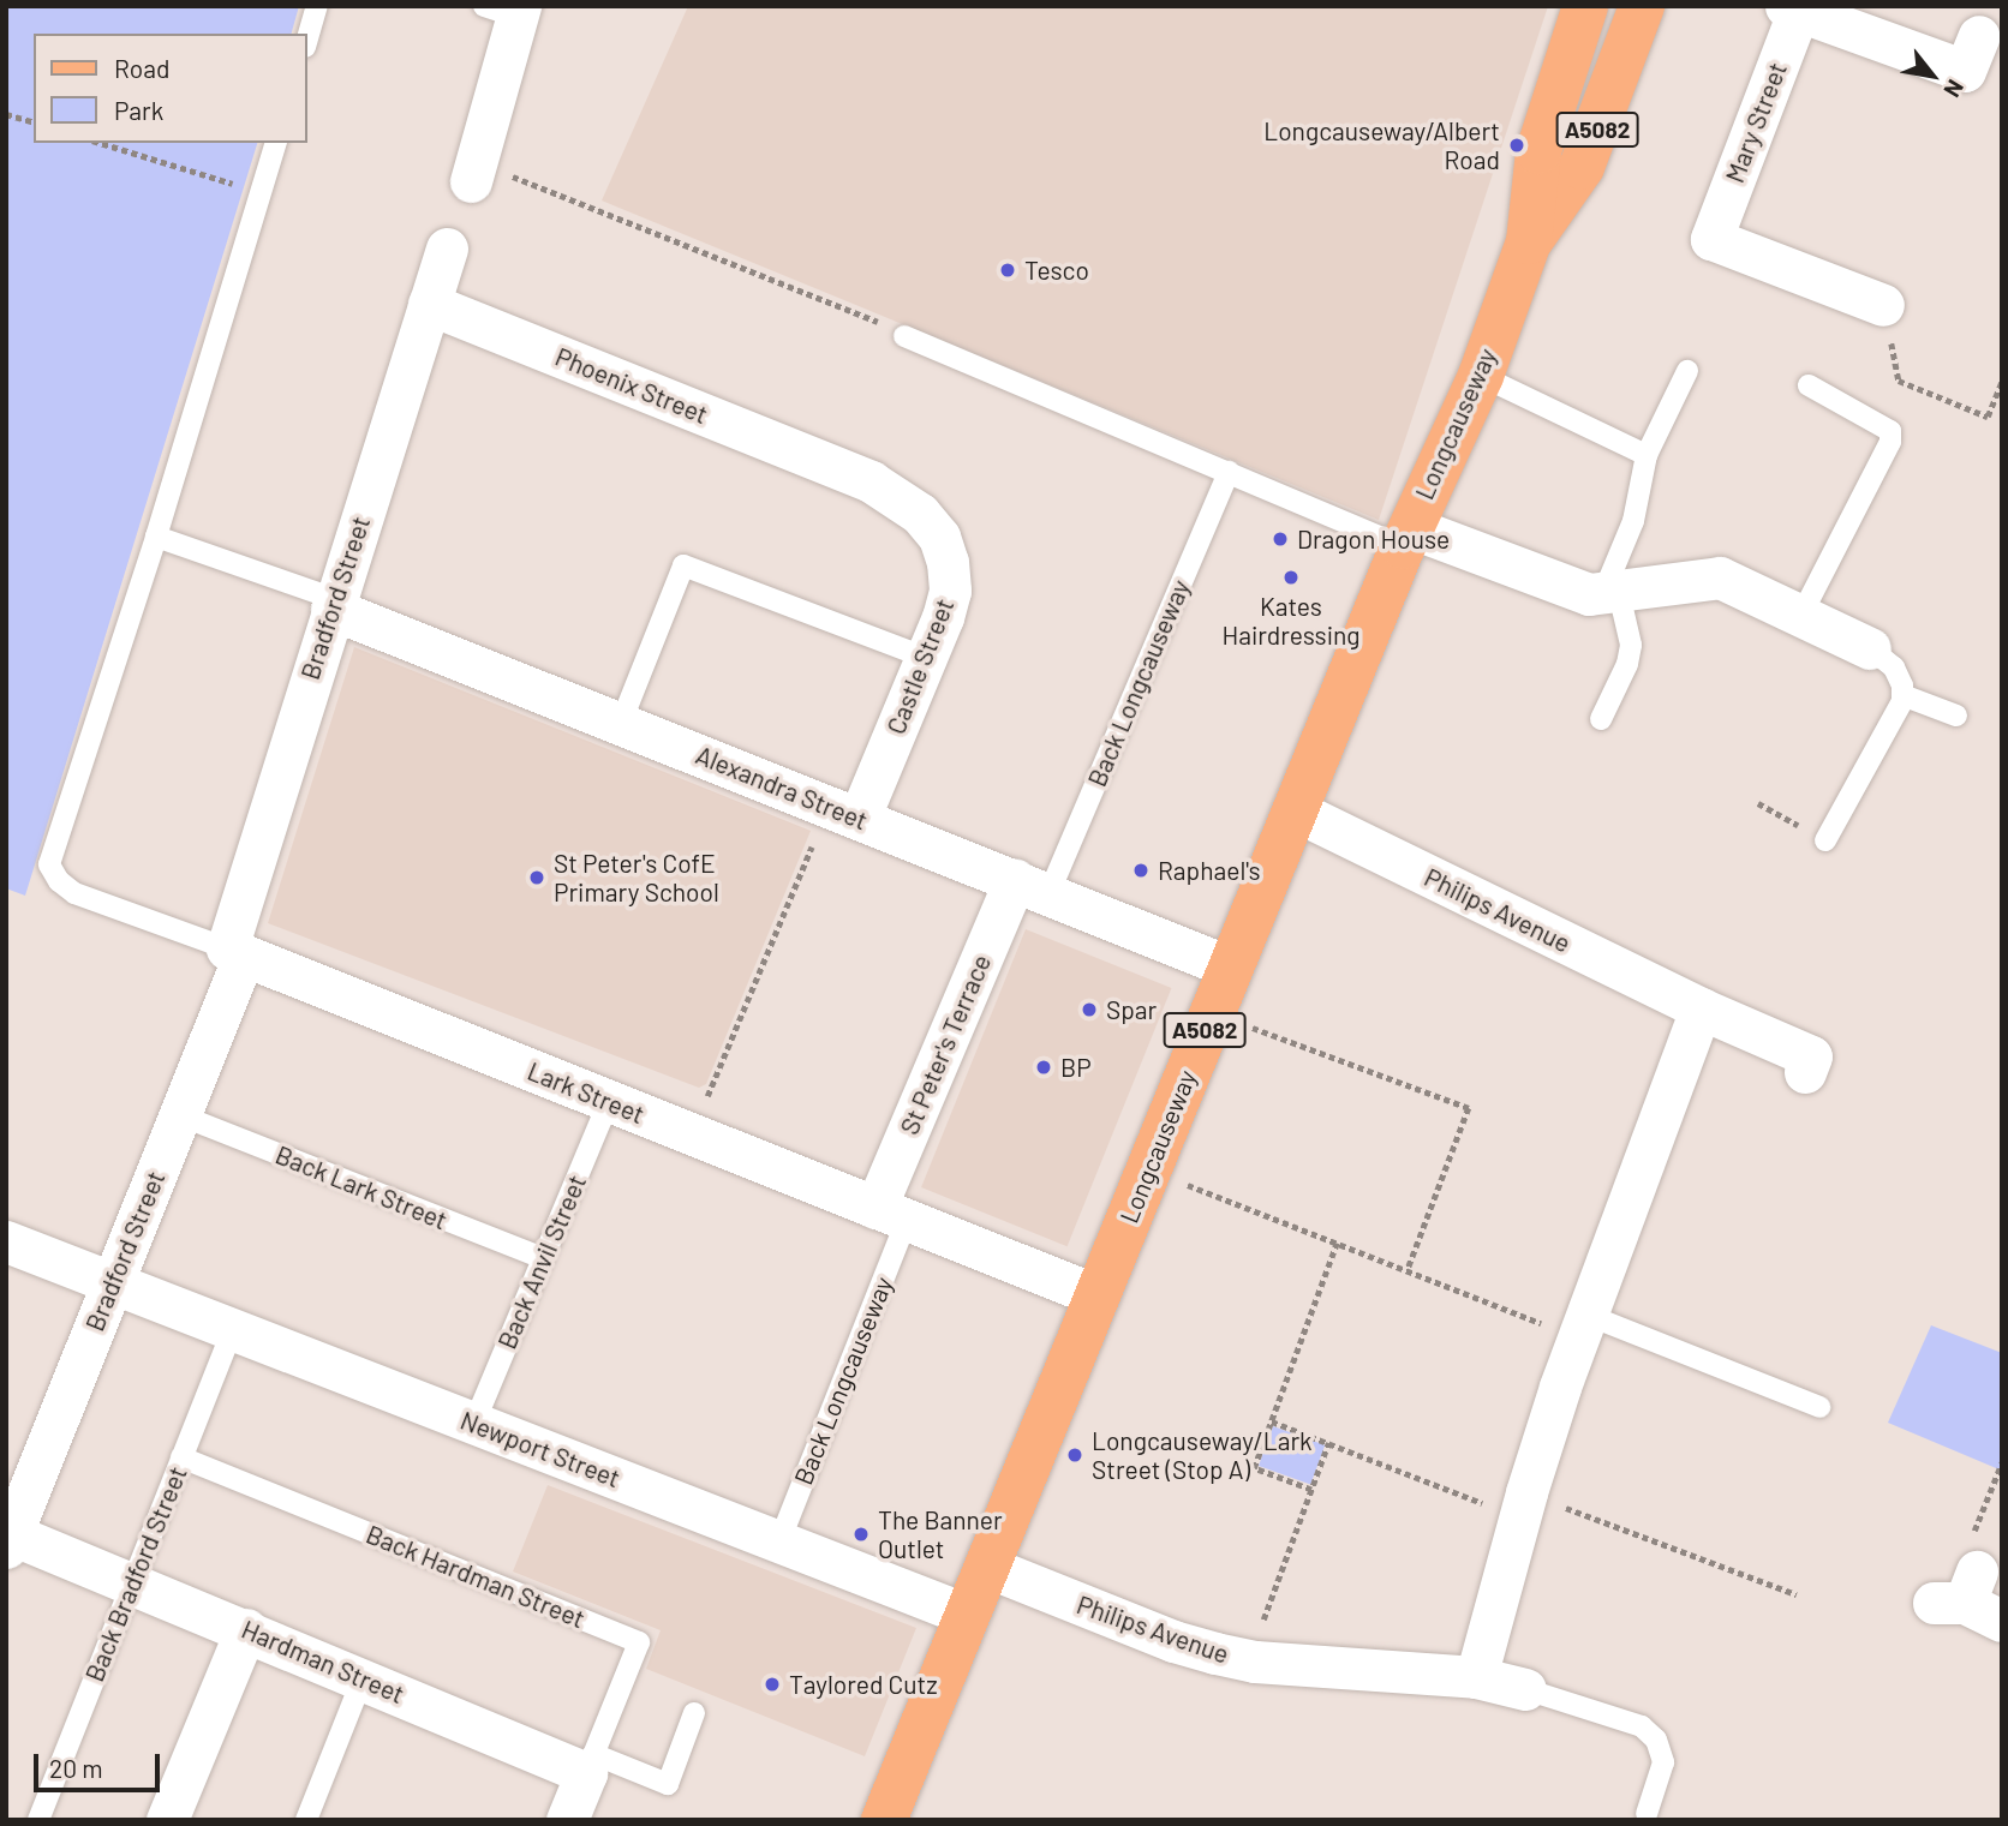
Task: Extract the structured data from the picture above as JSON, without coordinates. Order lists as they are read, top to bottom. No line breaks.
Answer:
{"streets":{"main road":["A5082","Longcauseway"],"street":["Mary Street","Phoenix Street","Bradford Street","Castle Street","Alexandra Street","Philips Avenue","St Peter's Terrace","Lark Street","Newport Street","Hardman Street"],"lane":["Back Longcauseway","Back Lark Street","Back Anvil Street","Back Bradford Street","Back Hardman Street"]},"crossings":[["Phoenix Street","Bradford Street"],["Phoenix Street","Castle Street"],["Longcauseway","Alexandra Street"],["Longcauseway","Philips Avenue"],["Longcauseway","Lark Street"],["Longcauseway","Newport Street"],["Bradford Street","Alexandra Street"],["Bradford Street","Lark Street"],["Bradford Street","Back Lark Street"],["Bradford Street","Newport Street"],["Bradford Street","Hardman Street"],["Castle Street","Alexandra Street"],["Back Longcauseway","Alexandra Street"],["Back Longcauseway","St Peter's Terrace"],["Back Longcauseway","Lark Street"],["Back Longcauseway","Newport Street"],["Alexandra Street","St Peter's Terrace"],["St Peter's Terrace","Lark Street"],["Lark Street","Back Anvil Street"],["Back Lark Street","Back Anvil Street"],["Back Anvil Street","Newport Street"],["Newport Street","Back Bradford Street"],["Back Bradford Street","Back Hardman Street"],["Back Bradford Street","Hardman Street"],["Back Hardman Street","Hardman Street"]],"places":["Longcauseway/Albert Road","Tesco","Dragon House","Kates Hairdressing","Raphael's","St Peter's CofE Primary School","Spar","BP","Longcauseway/Lark Street (Stop A)","The Banner Outlet","Taylored Cutz"],"legend":["Road","Park"],"scale_bar":"20 m","north":"bottom right"}
